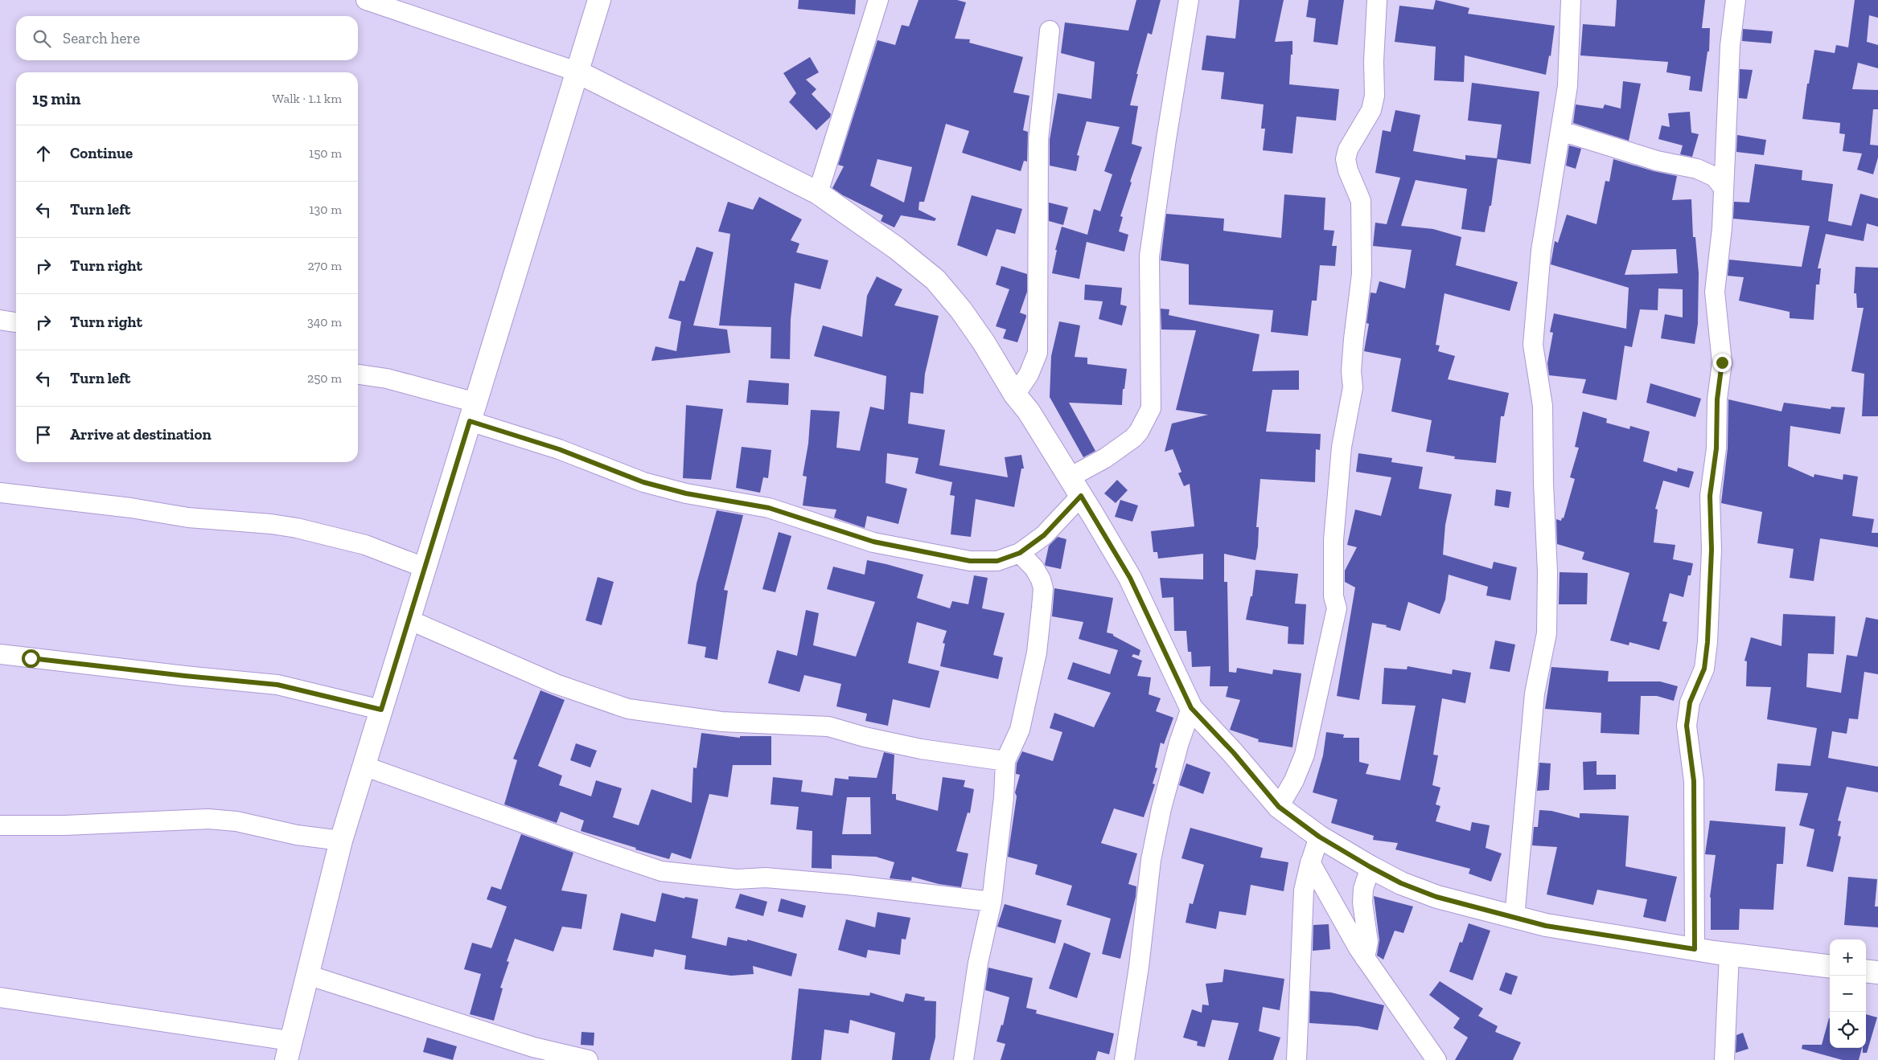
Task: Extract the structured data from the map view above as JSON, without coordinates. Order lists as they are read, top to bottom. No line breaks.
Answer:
{"page":{"search":"Search here","heading":["15 min","Walk · 1.1 km"],"list":[["Continue","150 m"],["Turn left","130 m"],["Turn right","270 m"],["Turn right","340 m"],["Turn left","250 m"],"Arrive at destination"],"map_buttons":["+","−"]}}
